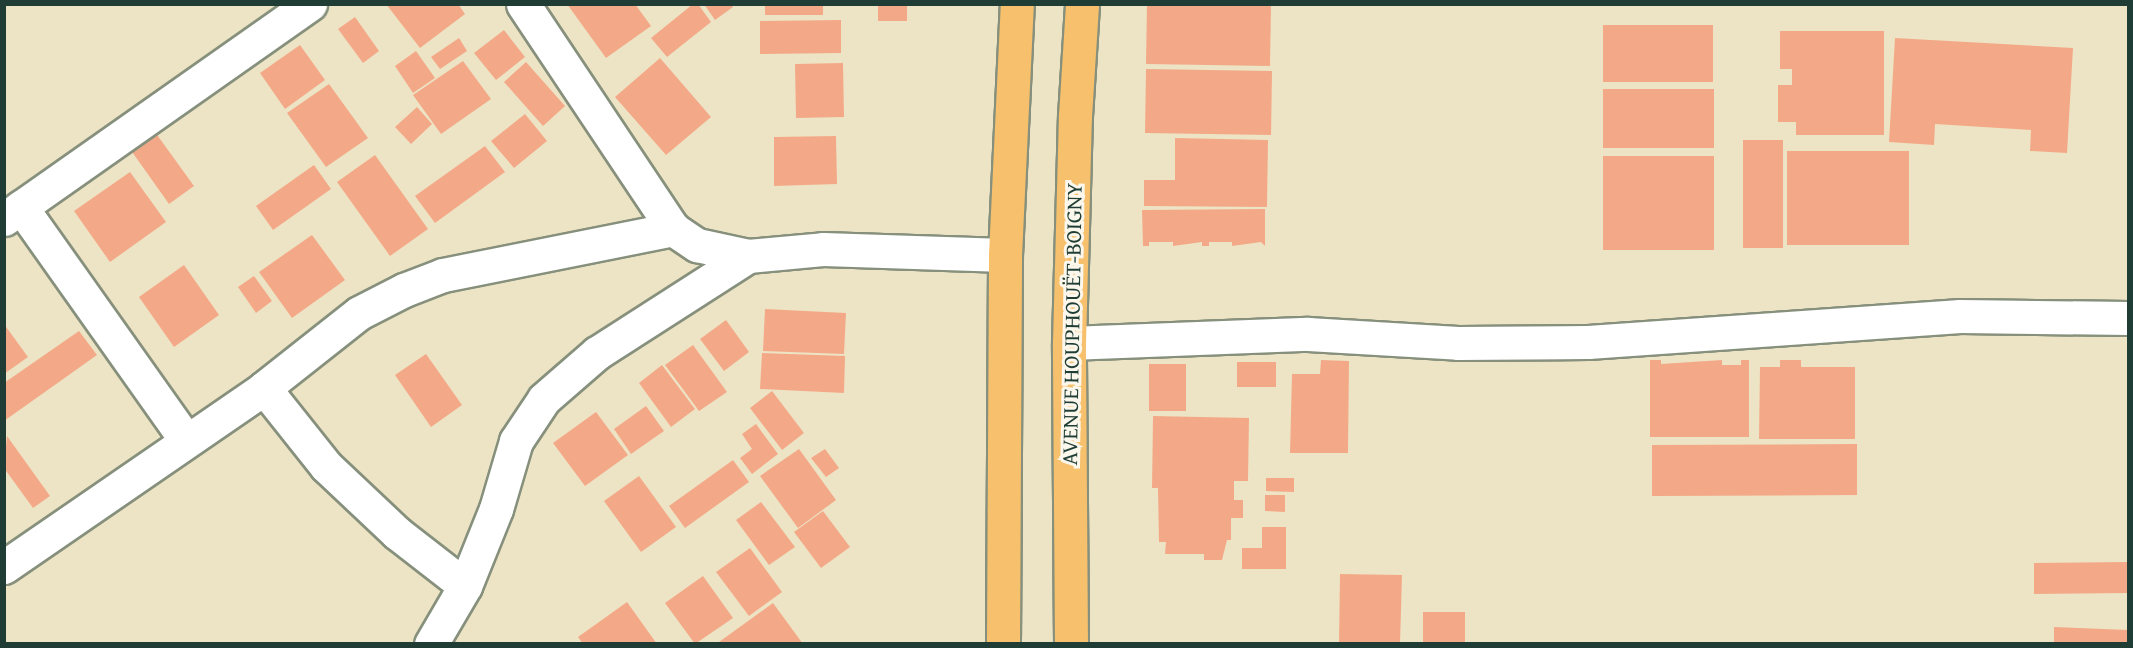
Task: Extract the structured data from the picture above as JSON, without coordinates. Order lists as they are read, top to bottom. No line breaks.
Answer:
{"streets":{"highway":["AVENUE HOUPHOUËT-BOIGNY"]}}
